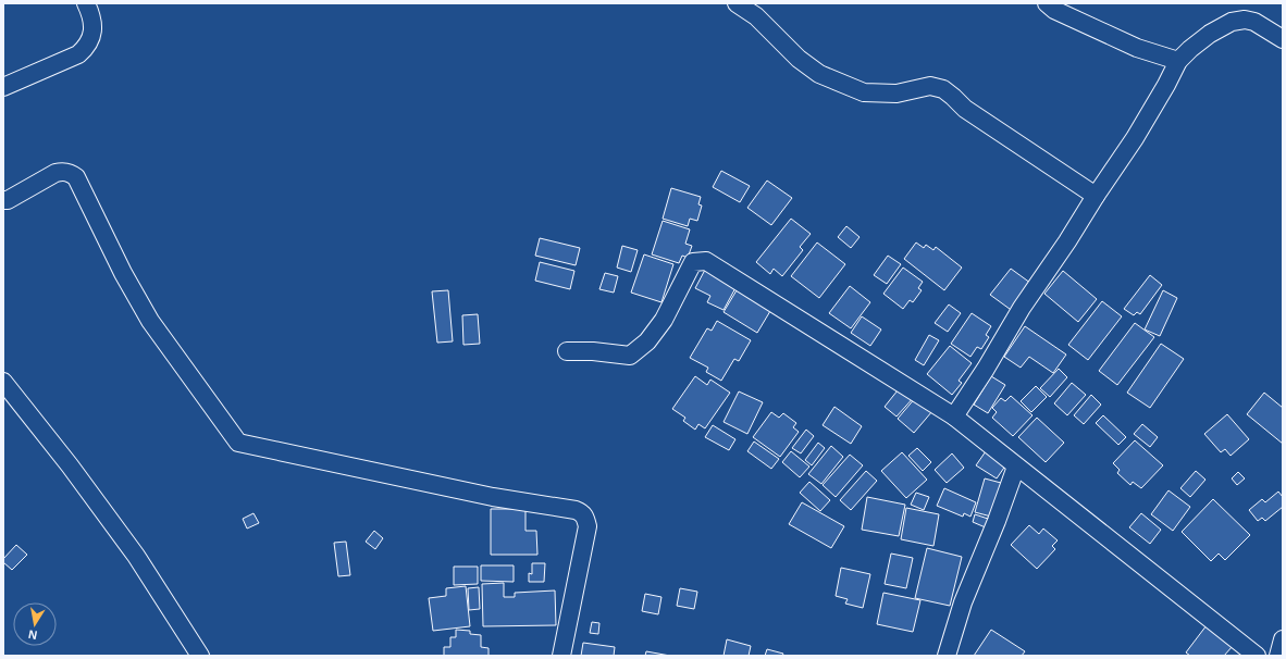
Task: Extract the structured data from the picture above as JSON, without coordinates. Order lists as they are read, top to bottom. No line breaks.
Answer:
{"north":"bottom"}
